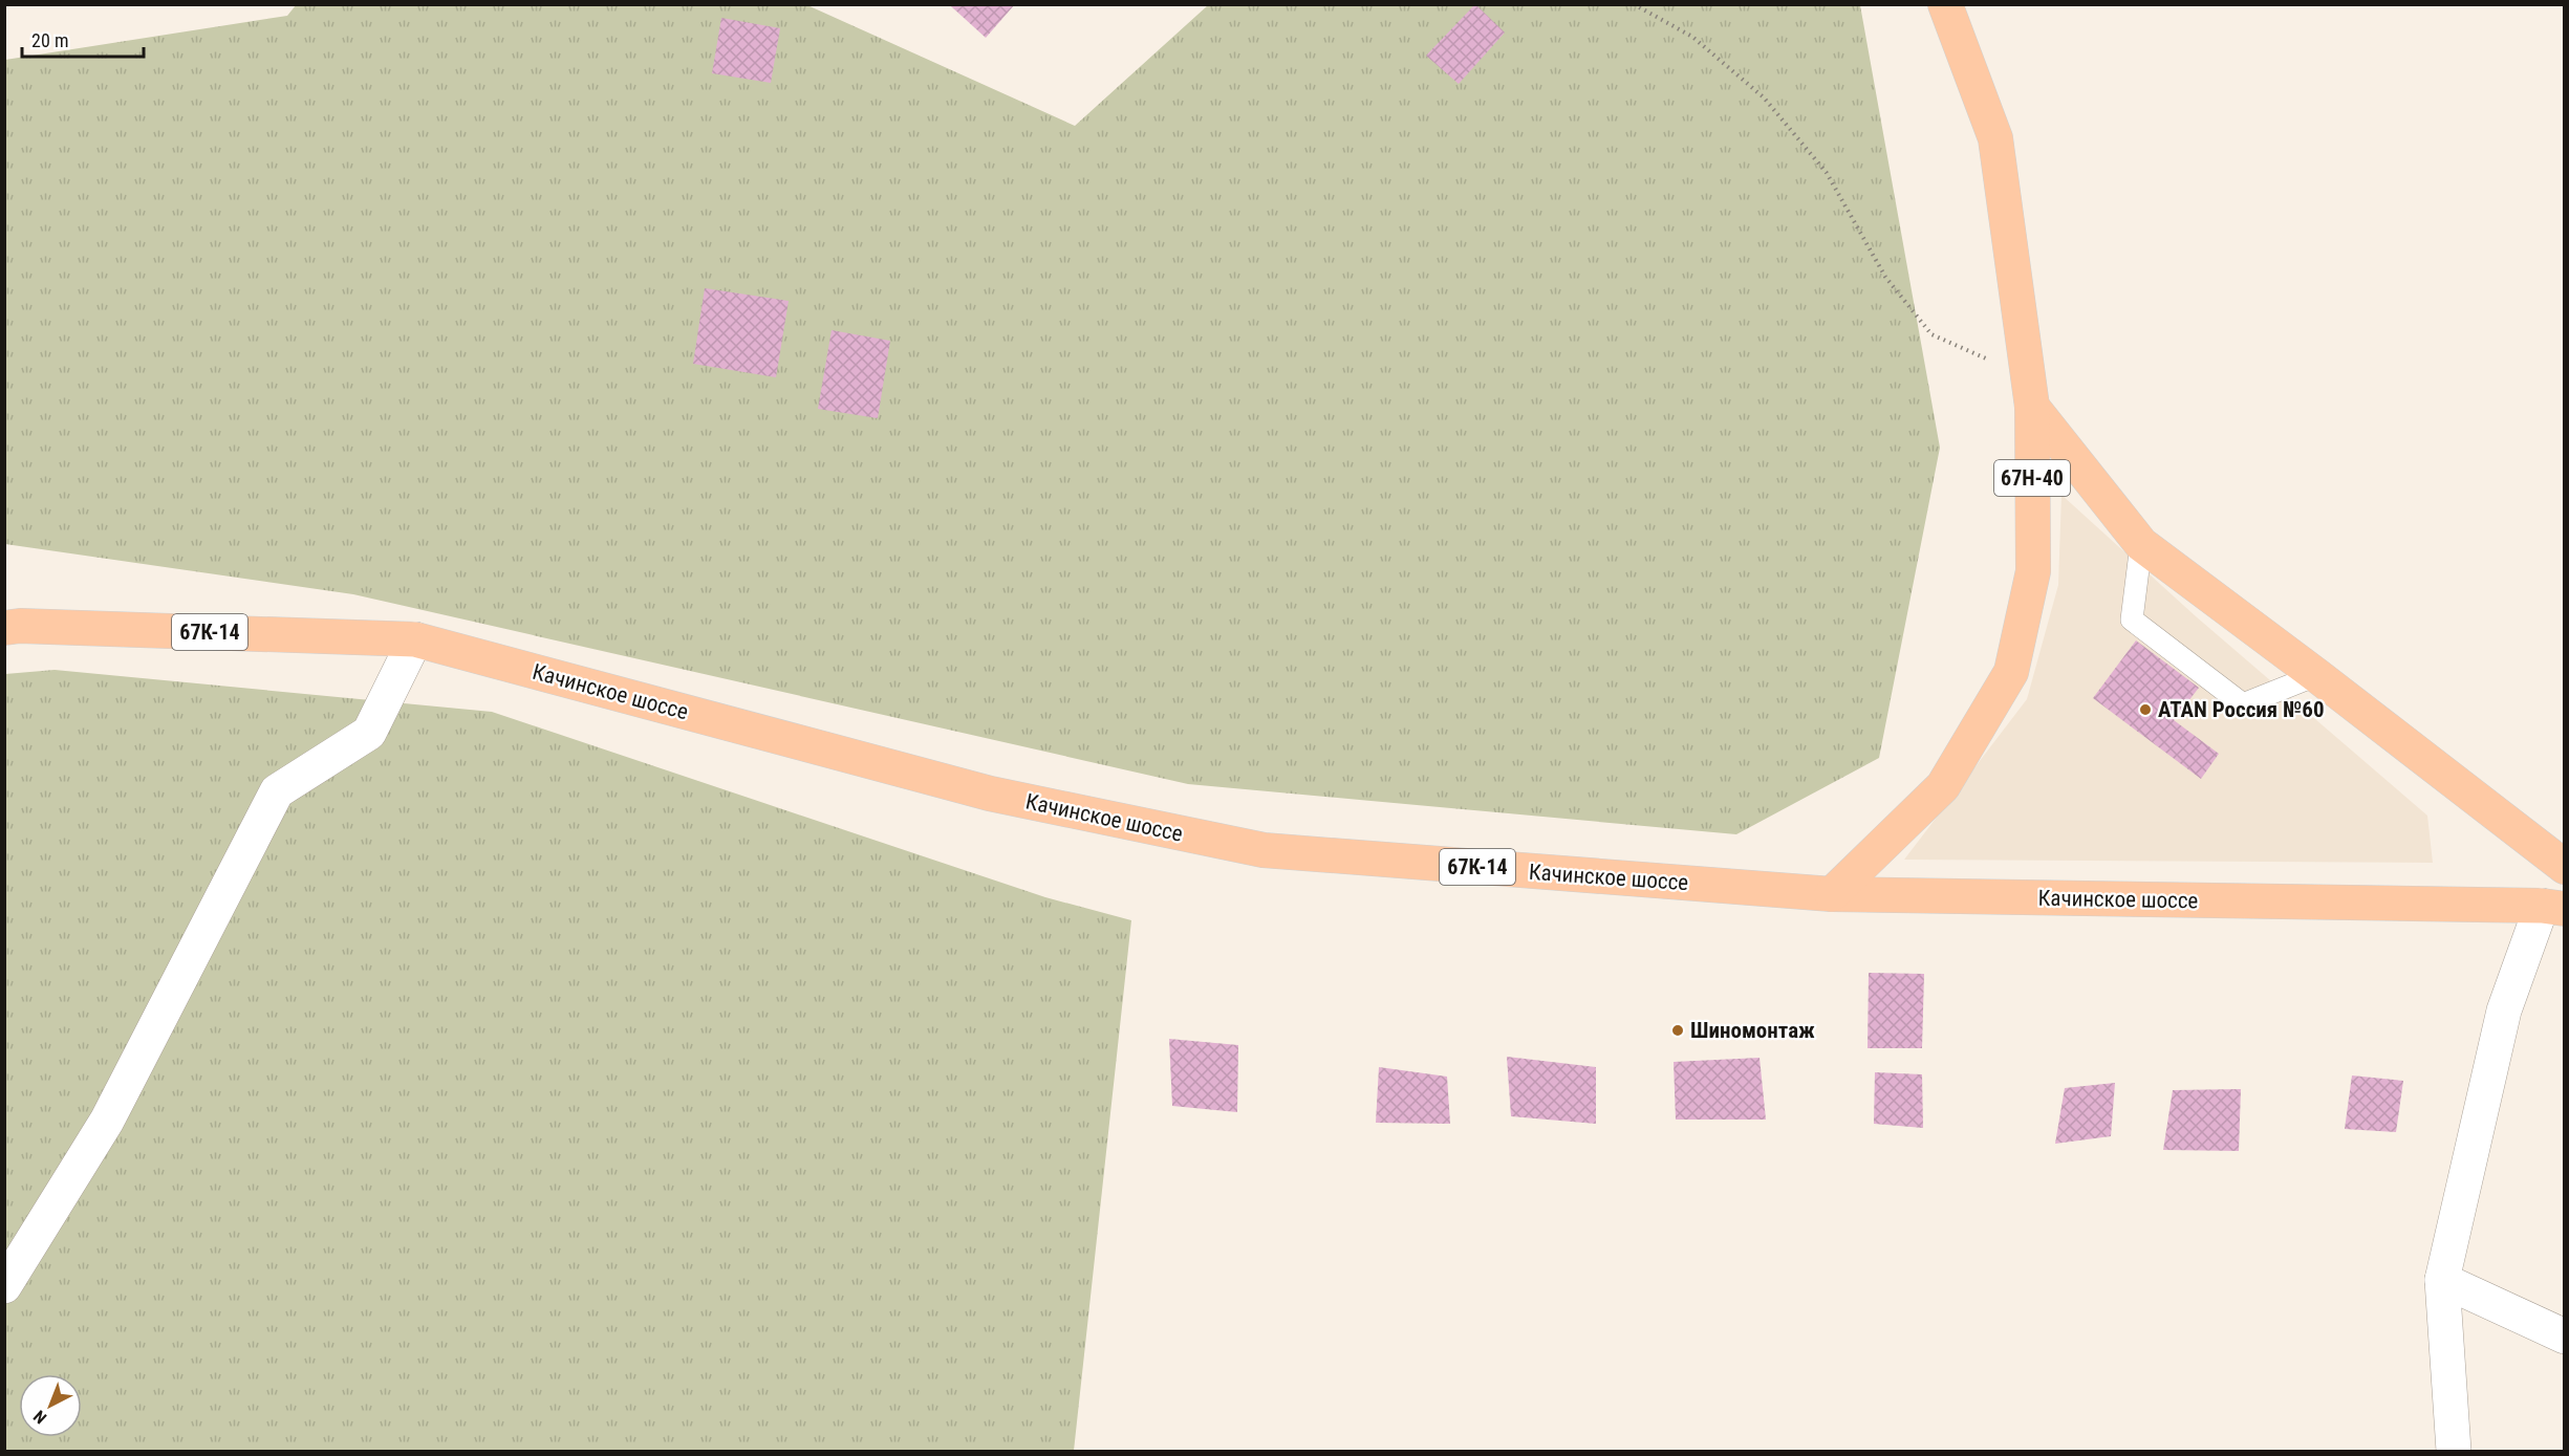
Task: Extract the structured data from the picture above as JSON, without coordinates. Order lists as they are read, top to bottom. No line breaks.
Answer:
{"streets":{"main road":["67H-40","67К-14","Качинское шоссе"]},"crossings":[["67H-40","Качинское шоссе"],["67К-14","Качинское шоссе"]],"places":["ATAN Россия №60","Шиномонтаж"],"scale_bar":"20 m","north":"bottom left"}
